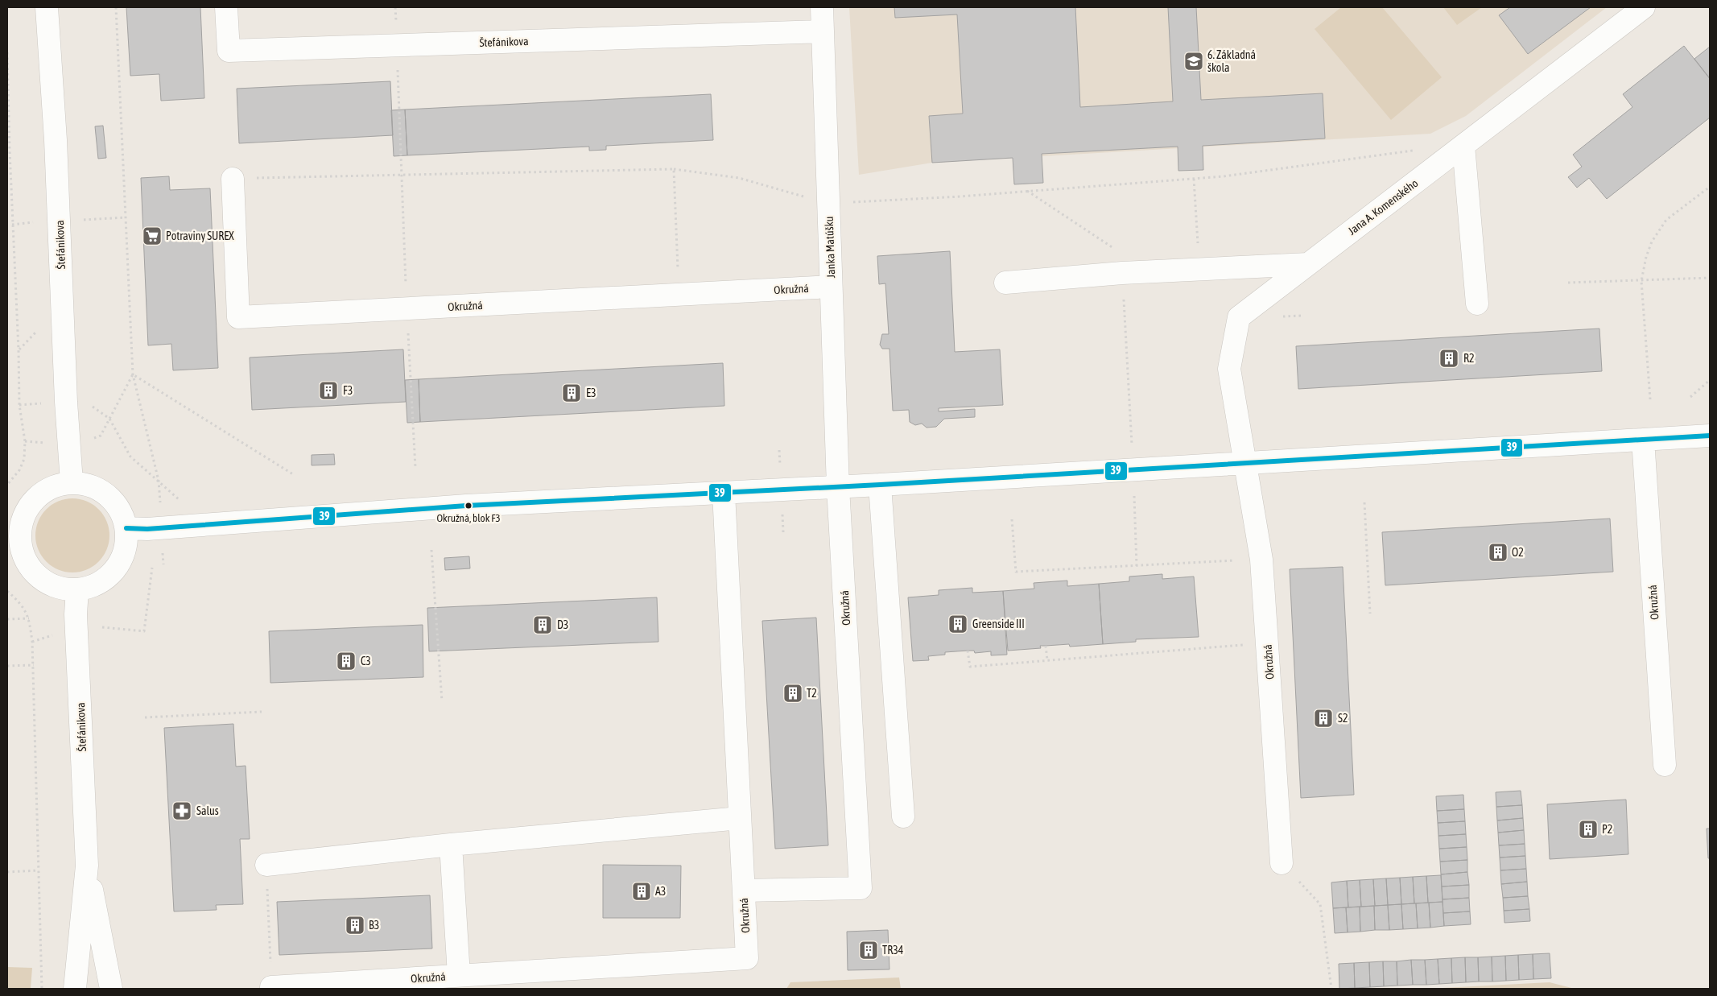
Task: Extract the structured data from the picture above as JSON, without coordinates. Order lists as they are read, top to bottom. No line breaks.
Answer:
{"streets":{"street":["Štefánikova","Jana A. Komenského","Janka Matúšku","Okružná"]},"crossings":[["Štefánikova","Janka Matúšku"],["Jana A. Komenského","Okružná"],["Janka Matúšku","Okružná"]],"places":{"school or university":["6. Základná škola"],"supermarket":["Potraviny SUREX"],"building":["R2","F3","E3","O2","Greenside III","D3","C3","T2","S2","P2","A3","B3","TR34"],"other":["Okružná, blok F3"],"pharmacy":["Salus"]},"lines":["transit line 39"]}
